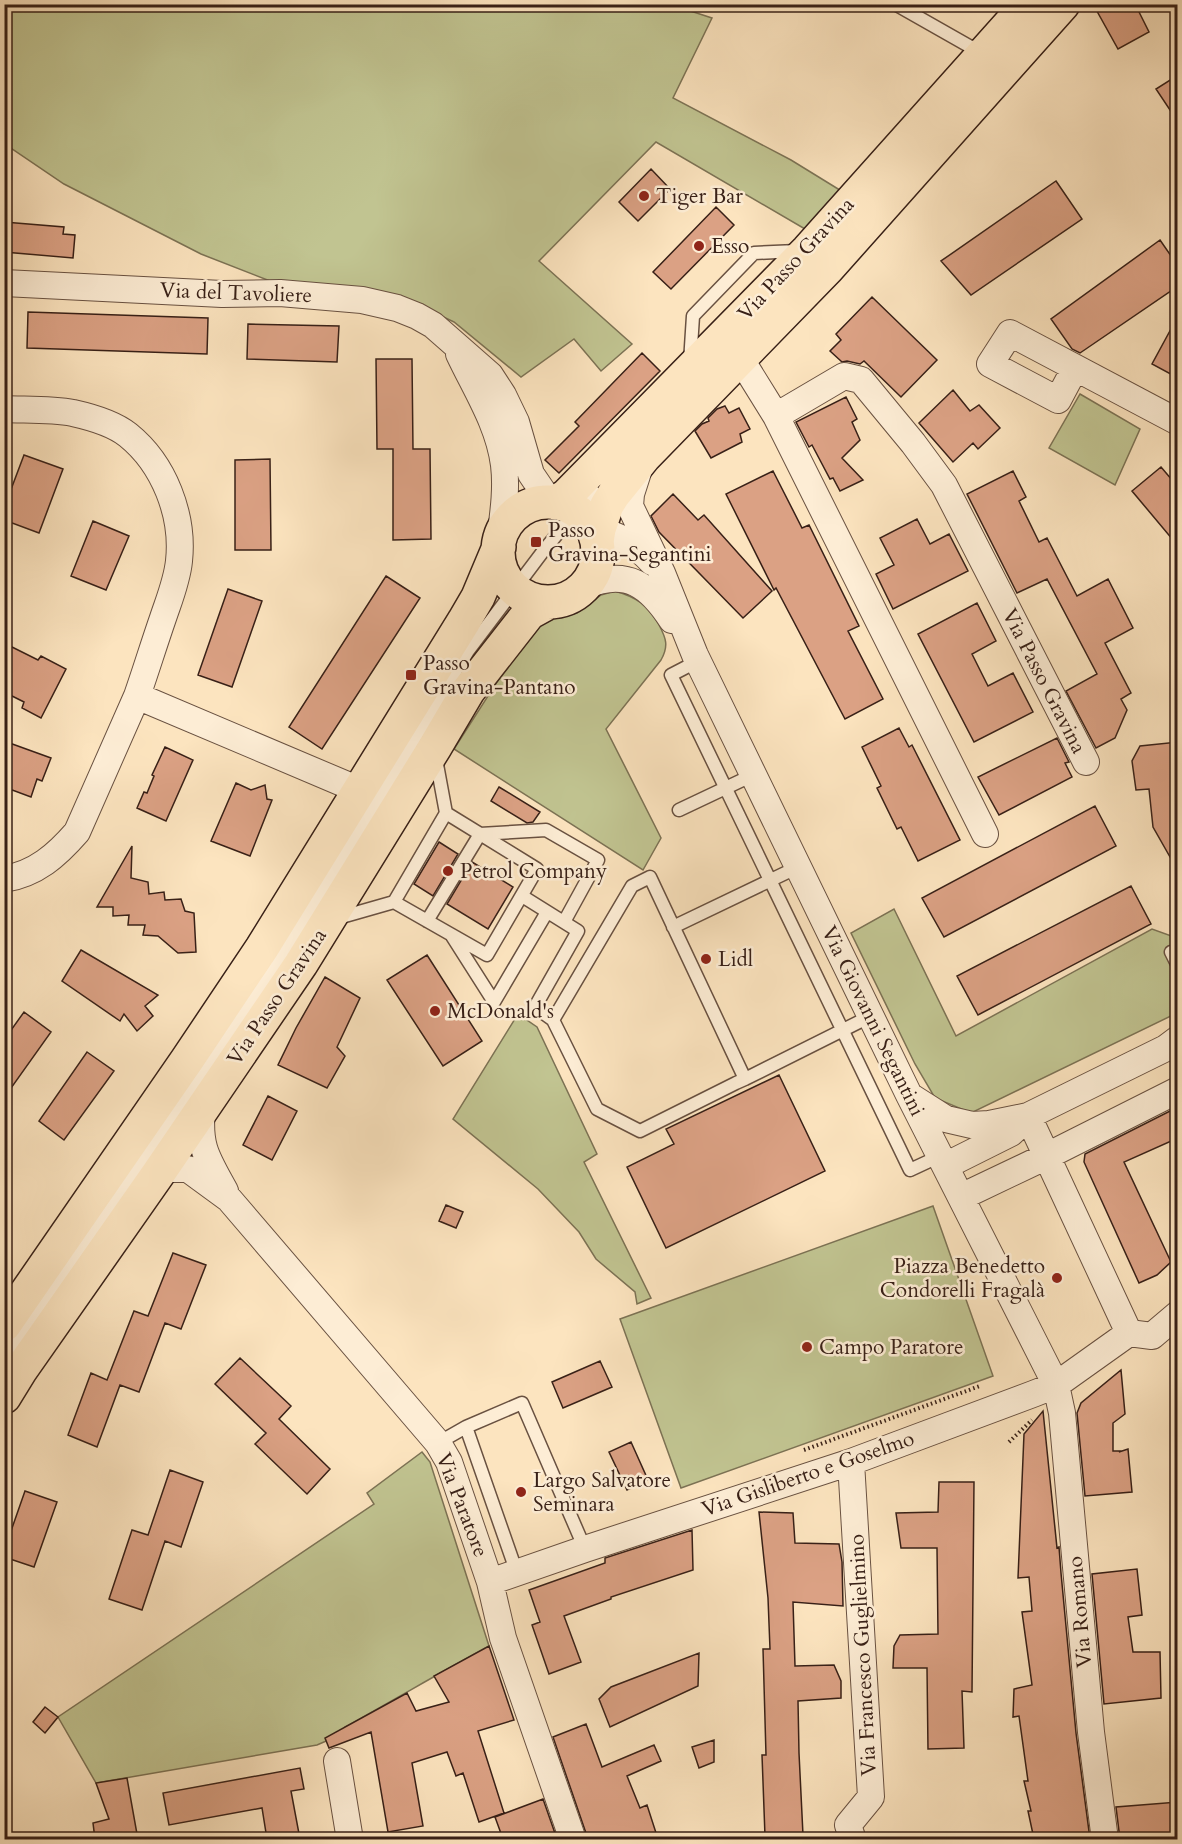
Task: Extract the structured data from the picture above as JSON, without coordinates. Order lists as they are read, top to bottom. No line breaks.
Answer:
{"streets":{"main road":["Via Passo Gravina"],"street":["Via del Tavoliere","Via Giovanni Segantini","Via Gisliberto e Goselmo","Via Paratore","Via Romano","Via Francesco Guglielmino"]},"crossings":[["Via Passo Gravina","Via Giovanni Segantini"],["Via Passo Gravina","Via Paratore"],["Via Giovanni Segantini","Via Gisliberto e Goselmo"],["Via Giovanni Segantini","Via Romano"],["Via Gisliberto e Goselmo","Via Paratore"],["Via Gisliberto e Goselmo","Via Romano"],["Via Gisliberto e Goselmo","Via Francesco Guglielmino"]],"places":{"other":["Tiger Bar","Esso","Petrol Company","Lidl","McDonald's","Piazza Benedetto Condorelli Fragalà","Campo Paratore","Largo Salvatore Seminara"],"transit":["Passo Gravina-Segantini","Passo Gravina-Pantano"]}}
